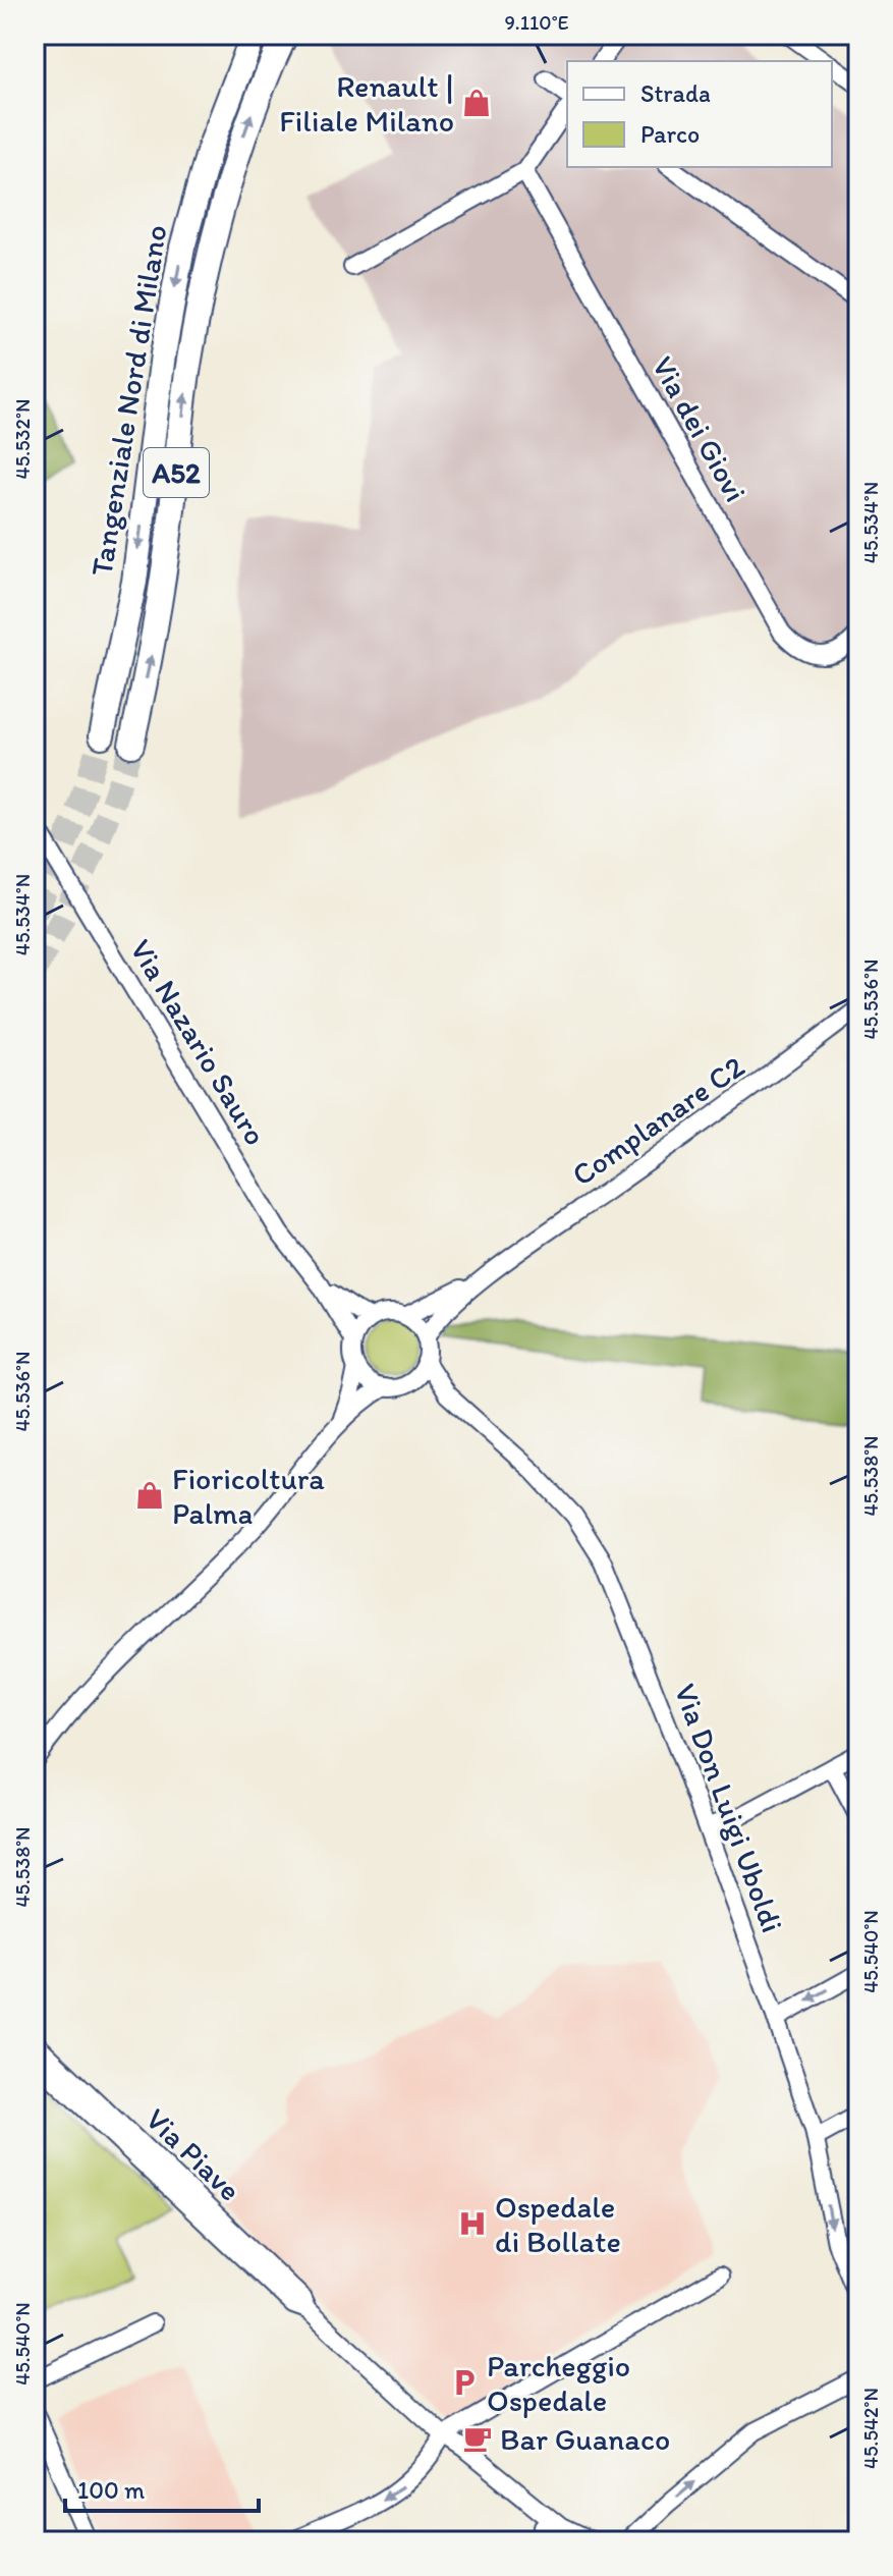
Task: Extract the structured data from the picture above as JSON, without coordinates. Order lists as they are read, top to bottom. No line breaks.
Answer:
{"streets":{"highway":["Tangenziale Nord di Milano","A52"],"street":["Via dei Giovi","Via Nazario Sauro","Complanare C2","Via Don Luigi Uboldi","Via Piave"]},"crossings":[["Via Nazario Sauro","Complanare C2"],["Via Nazario Sauro","Via Don Luigi Uboldi"],["Complanare C2","Via Don Luigi Uboldi"]],"places":{"shop":["Renault | Filiale Milano","Fioricoltura Palma"],"hospital":["Ospedale di Bollate"],"parking":["Parcheggio Ospedale"],"cafe":["Bar Guanaco"]},"legend":["Strada","Parco"],"scale_bar":"100 m","coordinates":["9.110°E","45.532°N","45.534°N","45.536°N","45.538°N","45.540°N","45.542°N"]}
